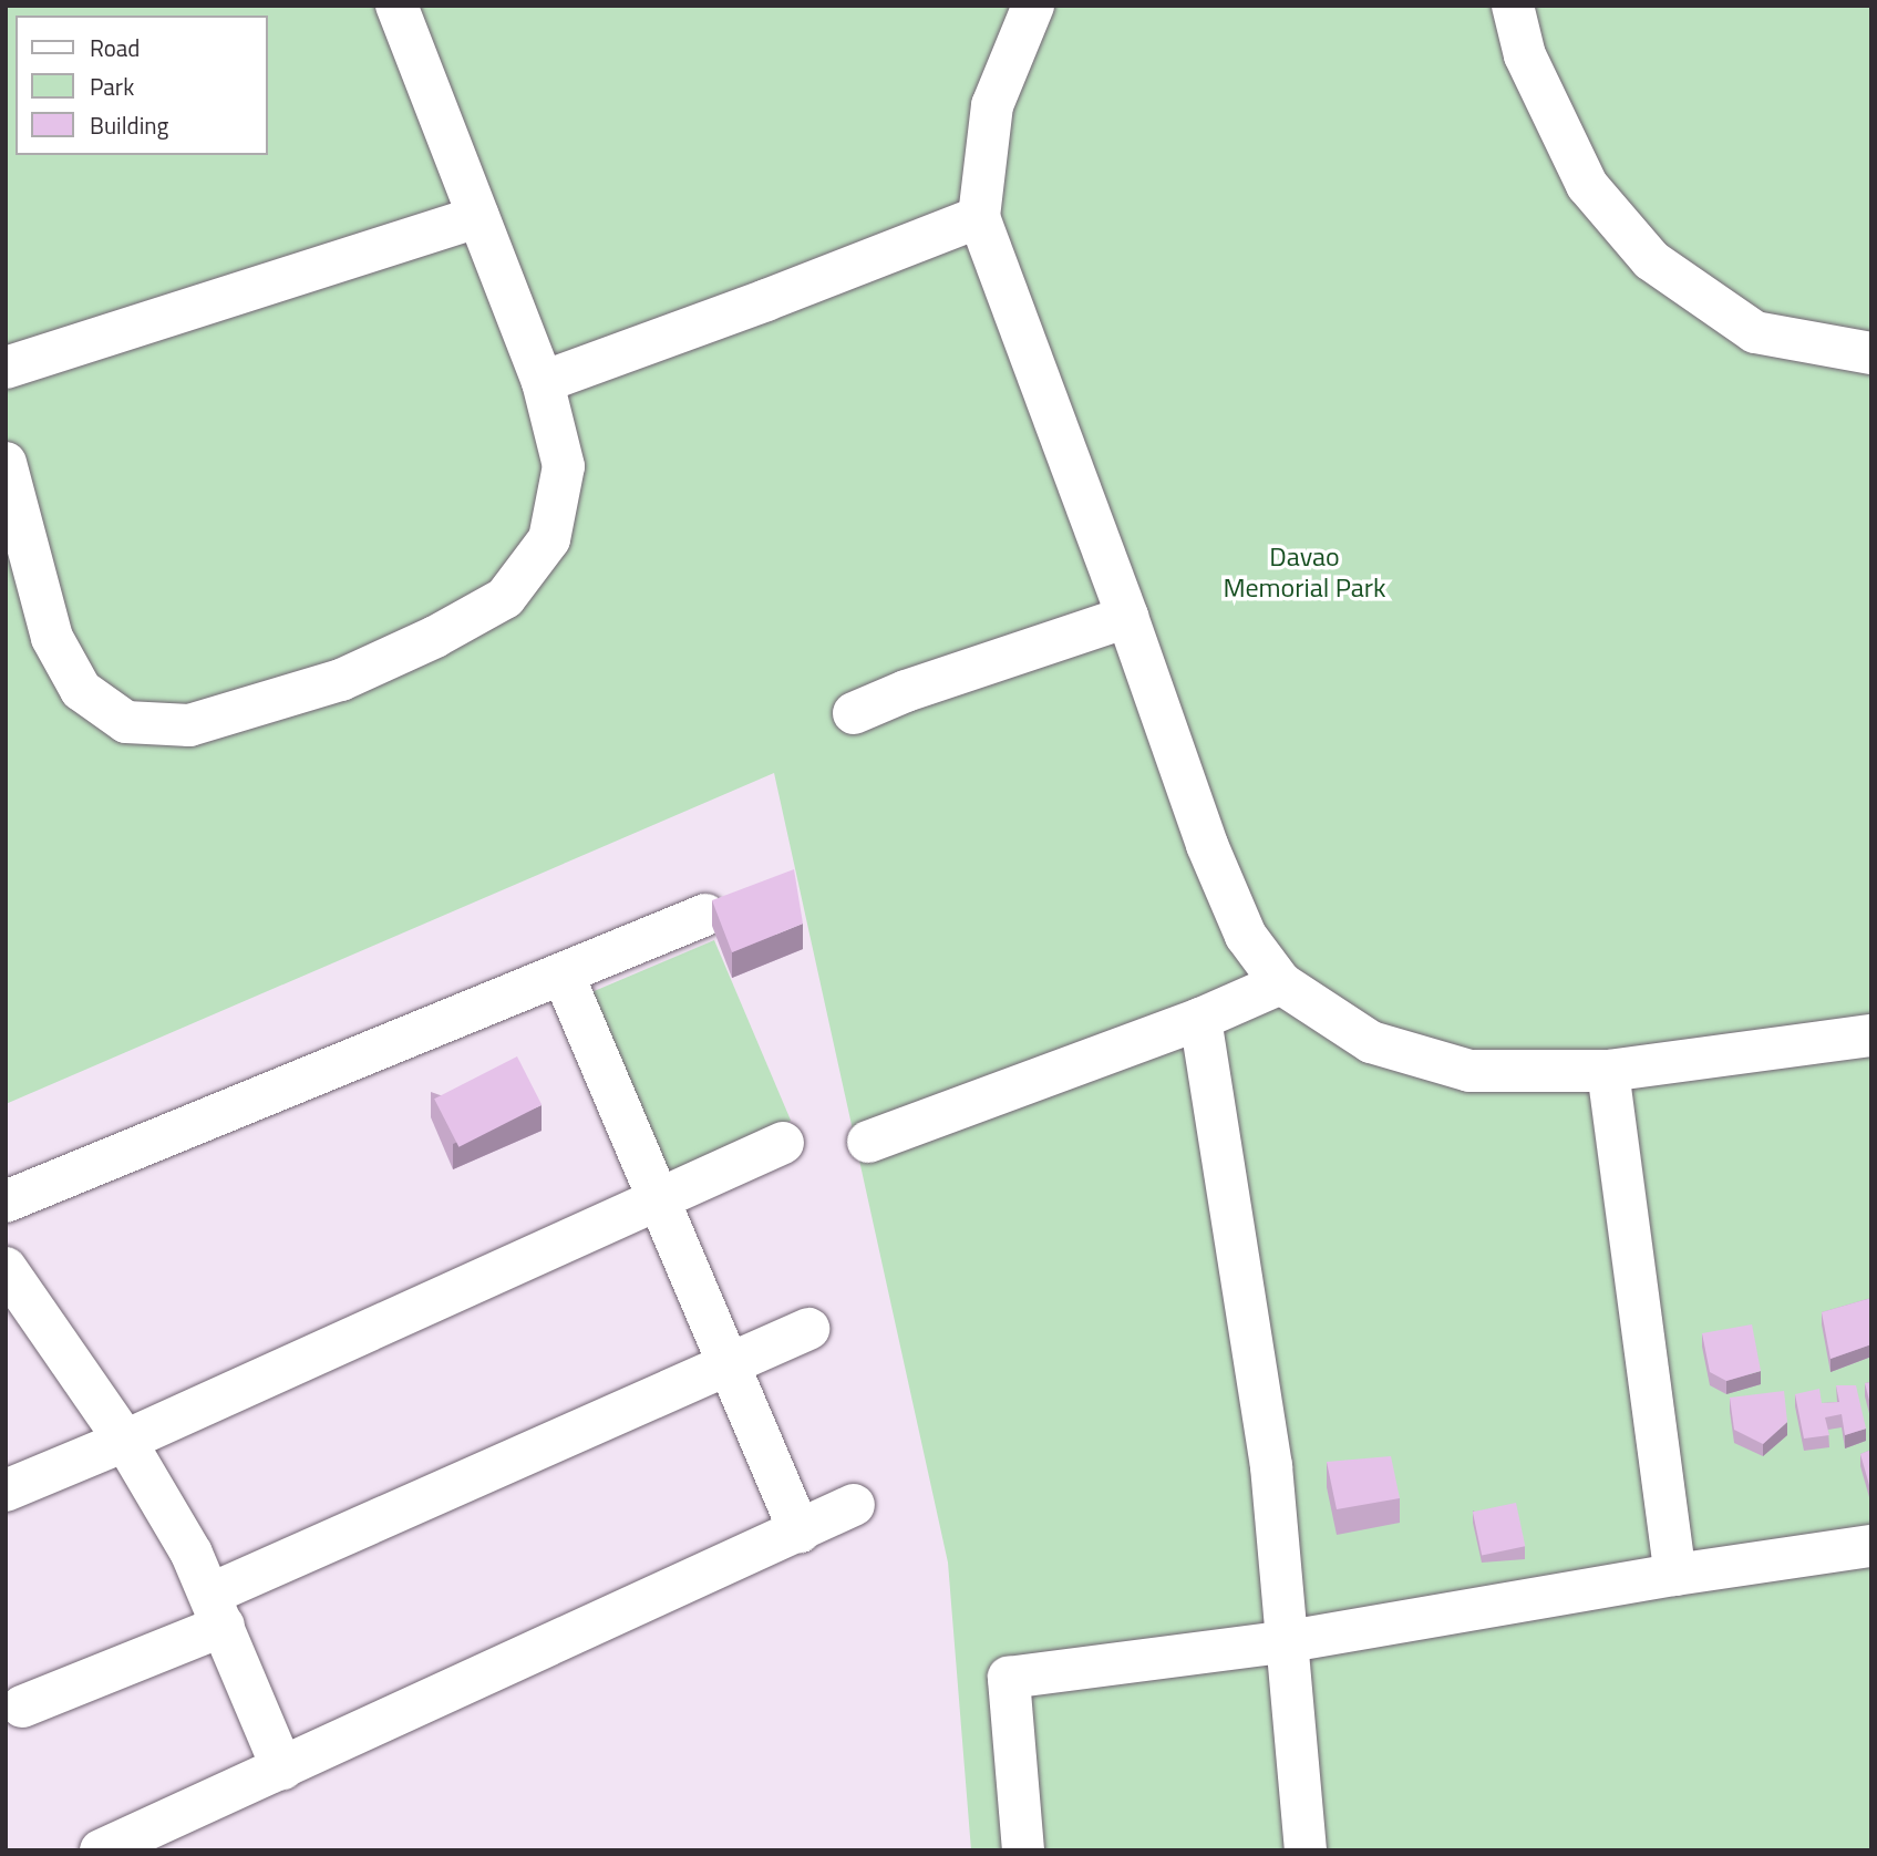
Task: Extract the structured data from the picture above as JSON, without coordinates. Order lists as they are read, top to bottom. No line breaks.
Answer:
{"parks":["Davao Memorial Park"],"legend":["Road","Park","Building"]}
